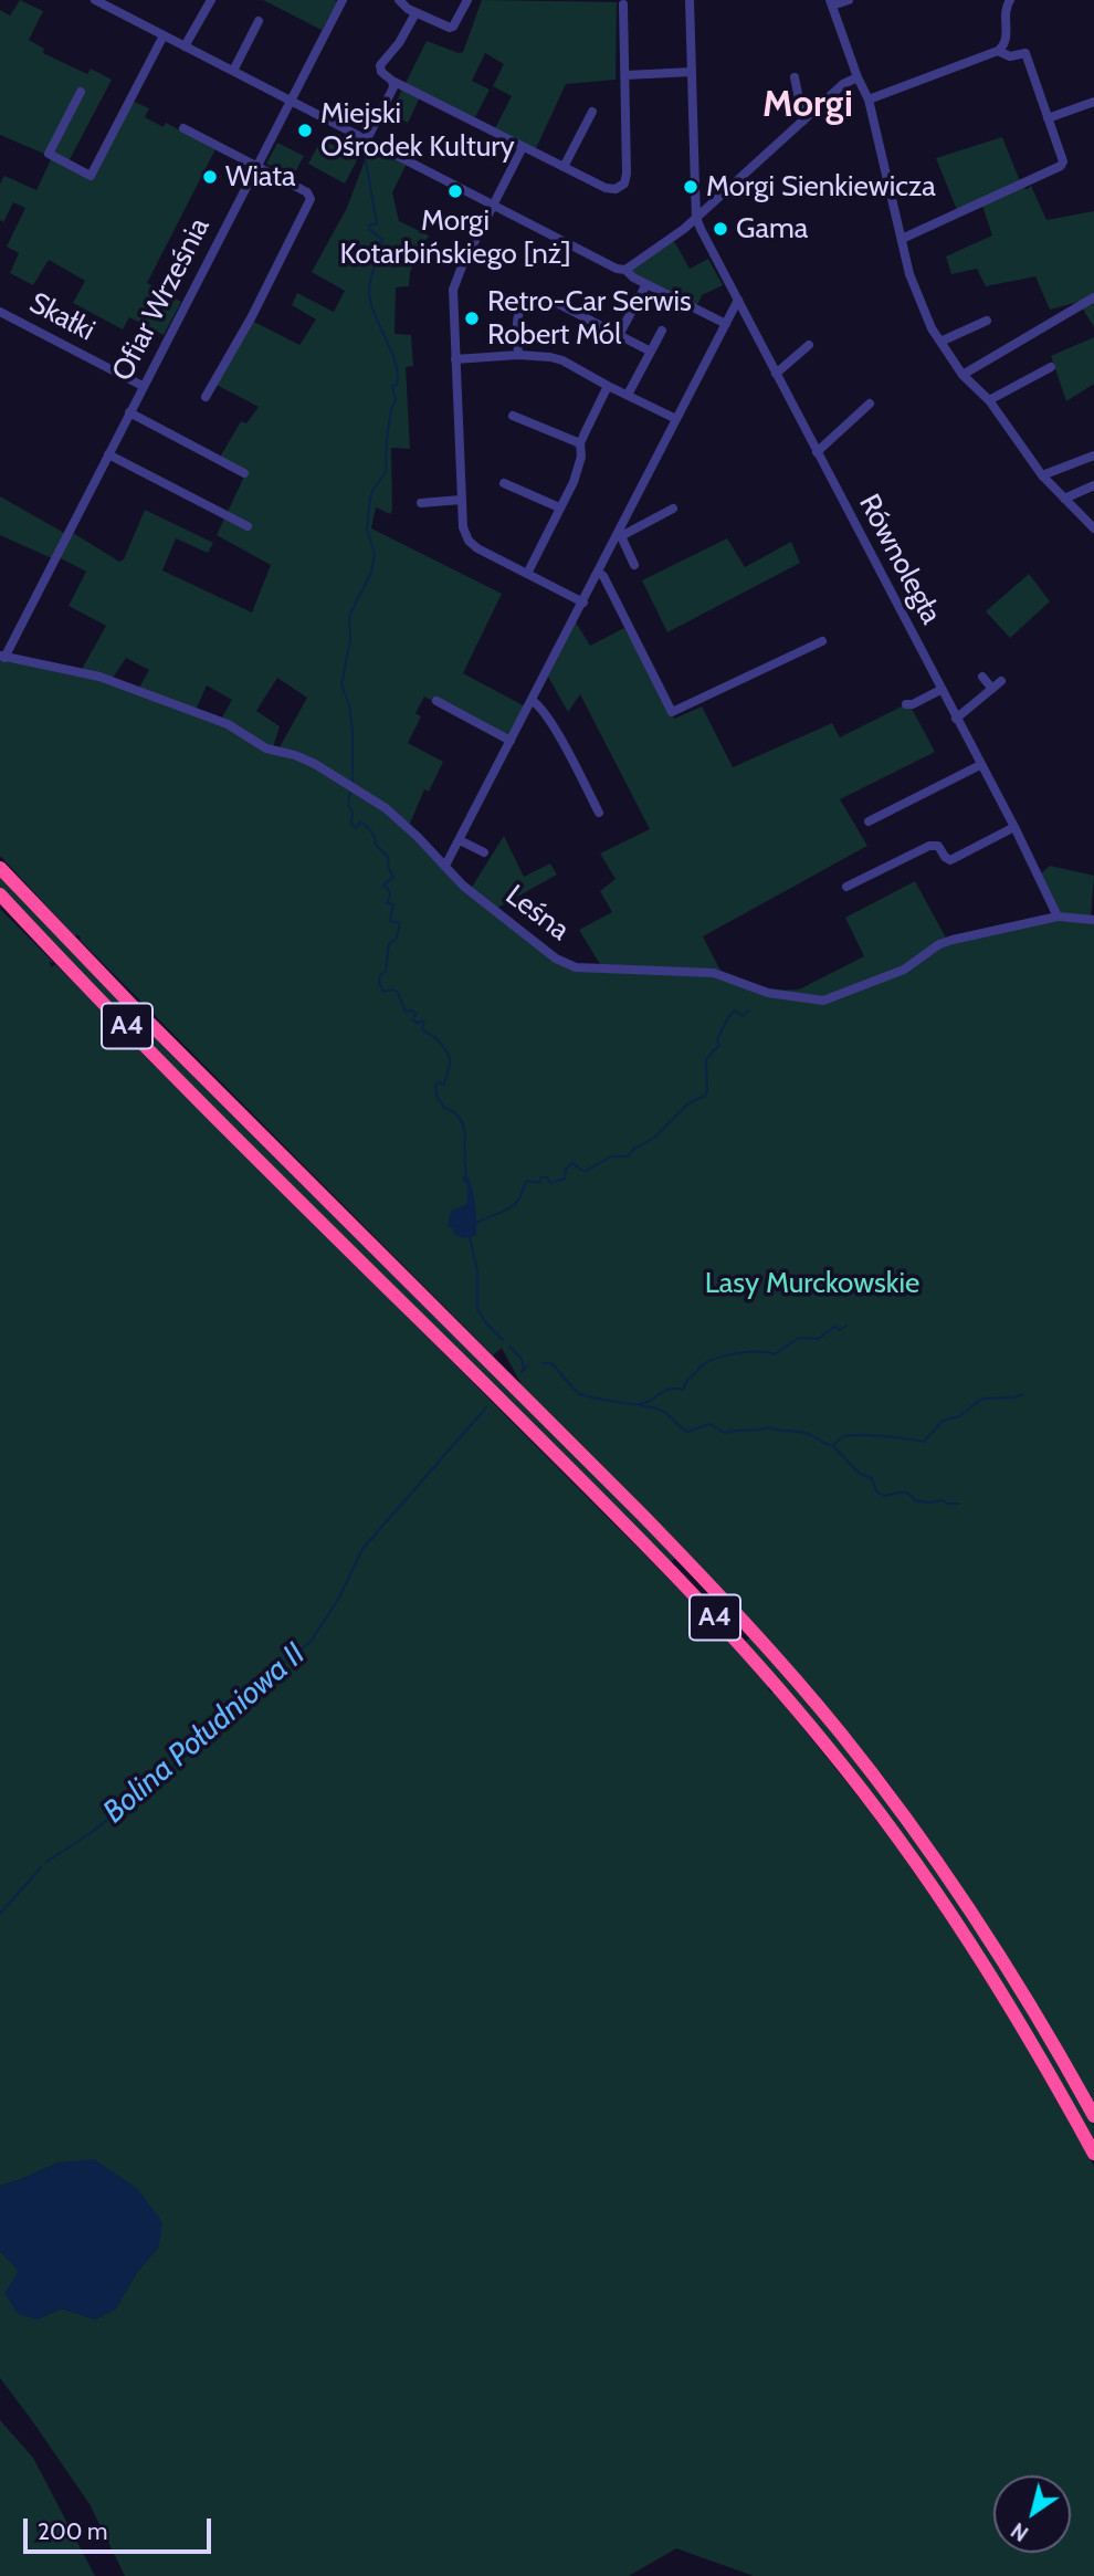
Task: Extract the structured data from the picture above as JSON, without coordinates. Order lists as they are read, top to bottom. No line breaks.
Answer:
{"streets":{"highway":["A4"],"street":["Ofiar Września","Skałki","Równoległa","Leśna"]},"crossings":[["Ofiar Września","Skałki"],["Ofiar Września","Leśna"],["Równoległa","Leśna"]],"districts":["Morgi"],"water":["Bolina Południowa II"],"parks":["Lasy Murckowskie"],"places":["Miejski Ośrodek Kultury","Wiata","Morgi Sienkiewicza","Morgi Kotarbińskiego [nż]","Gama","Retro-Car Serwis Robert Mól"],"scale_bar":"200 m","north":"bottom left"}
